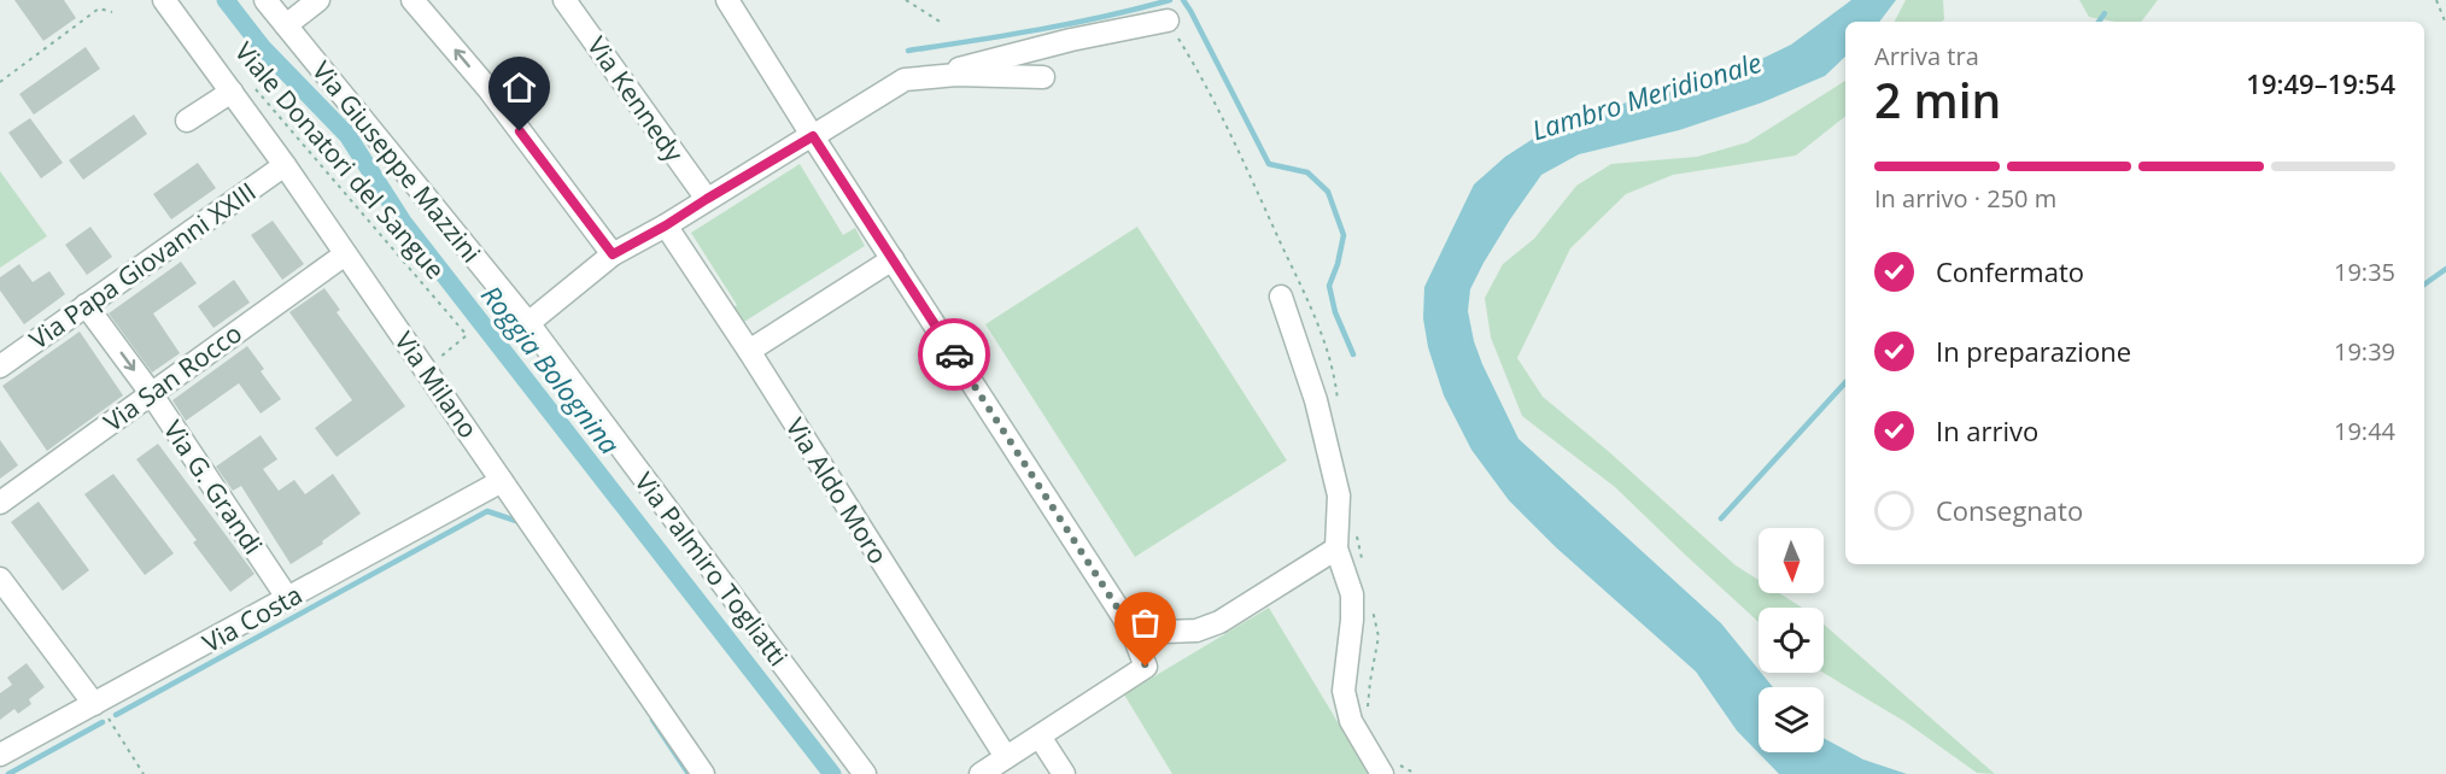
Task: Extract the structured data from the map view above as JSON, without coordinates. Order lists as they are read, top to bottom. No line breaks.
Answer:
{"streets":{"street":["Via Kennedy","Via Giuseppe Mazzini","Via Papa Giovanni XXIII","Via San Rocco","Via Milano","Via G. Grandi","Via Aldo Moro","Via Palmiro Togliatti","Via Costa"],"path":["Viale Donatori del Sangue"]},"crossings":[["Viale Donatori del Sangue","Via Milano"],["Via Giuseppe Mazzini","Via Palmiro Togliatti"],["Via Papa Giovanni XXIII","Via Milano"],["Via Papa Giovanni XXIII","Via G. Grandi"],["Via San Rocco","Via Milano"],["Via San Rocco","Via G. Grandi"],["Via Milano","Via Costa"],["Via G. Grandi","Via Costa"]],"water":["Lambro Meridionale","Roggia Bolognina"],"north":"bottom","page":{"heading":["2 min","Arriva tra","19:49–19:54"],"bar":"In arrivo · 250 m","list":[["Confermato","19:35"],["In preparazione","19:39"],["In arrivo","19:44"],"Consegnato"]}}
